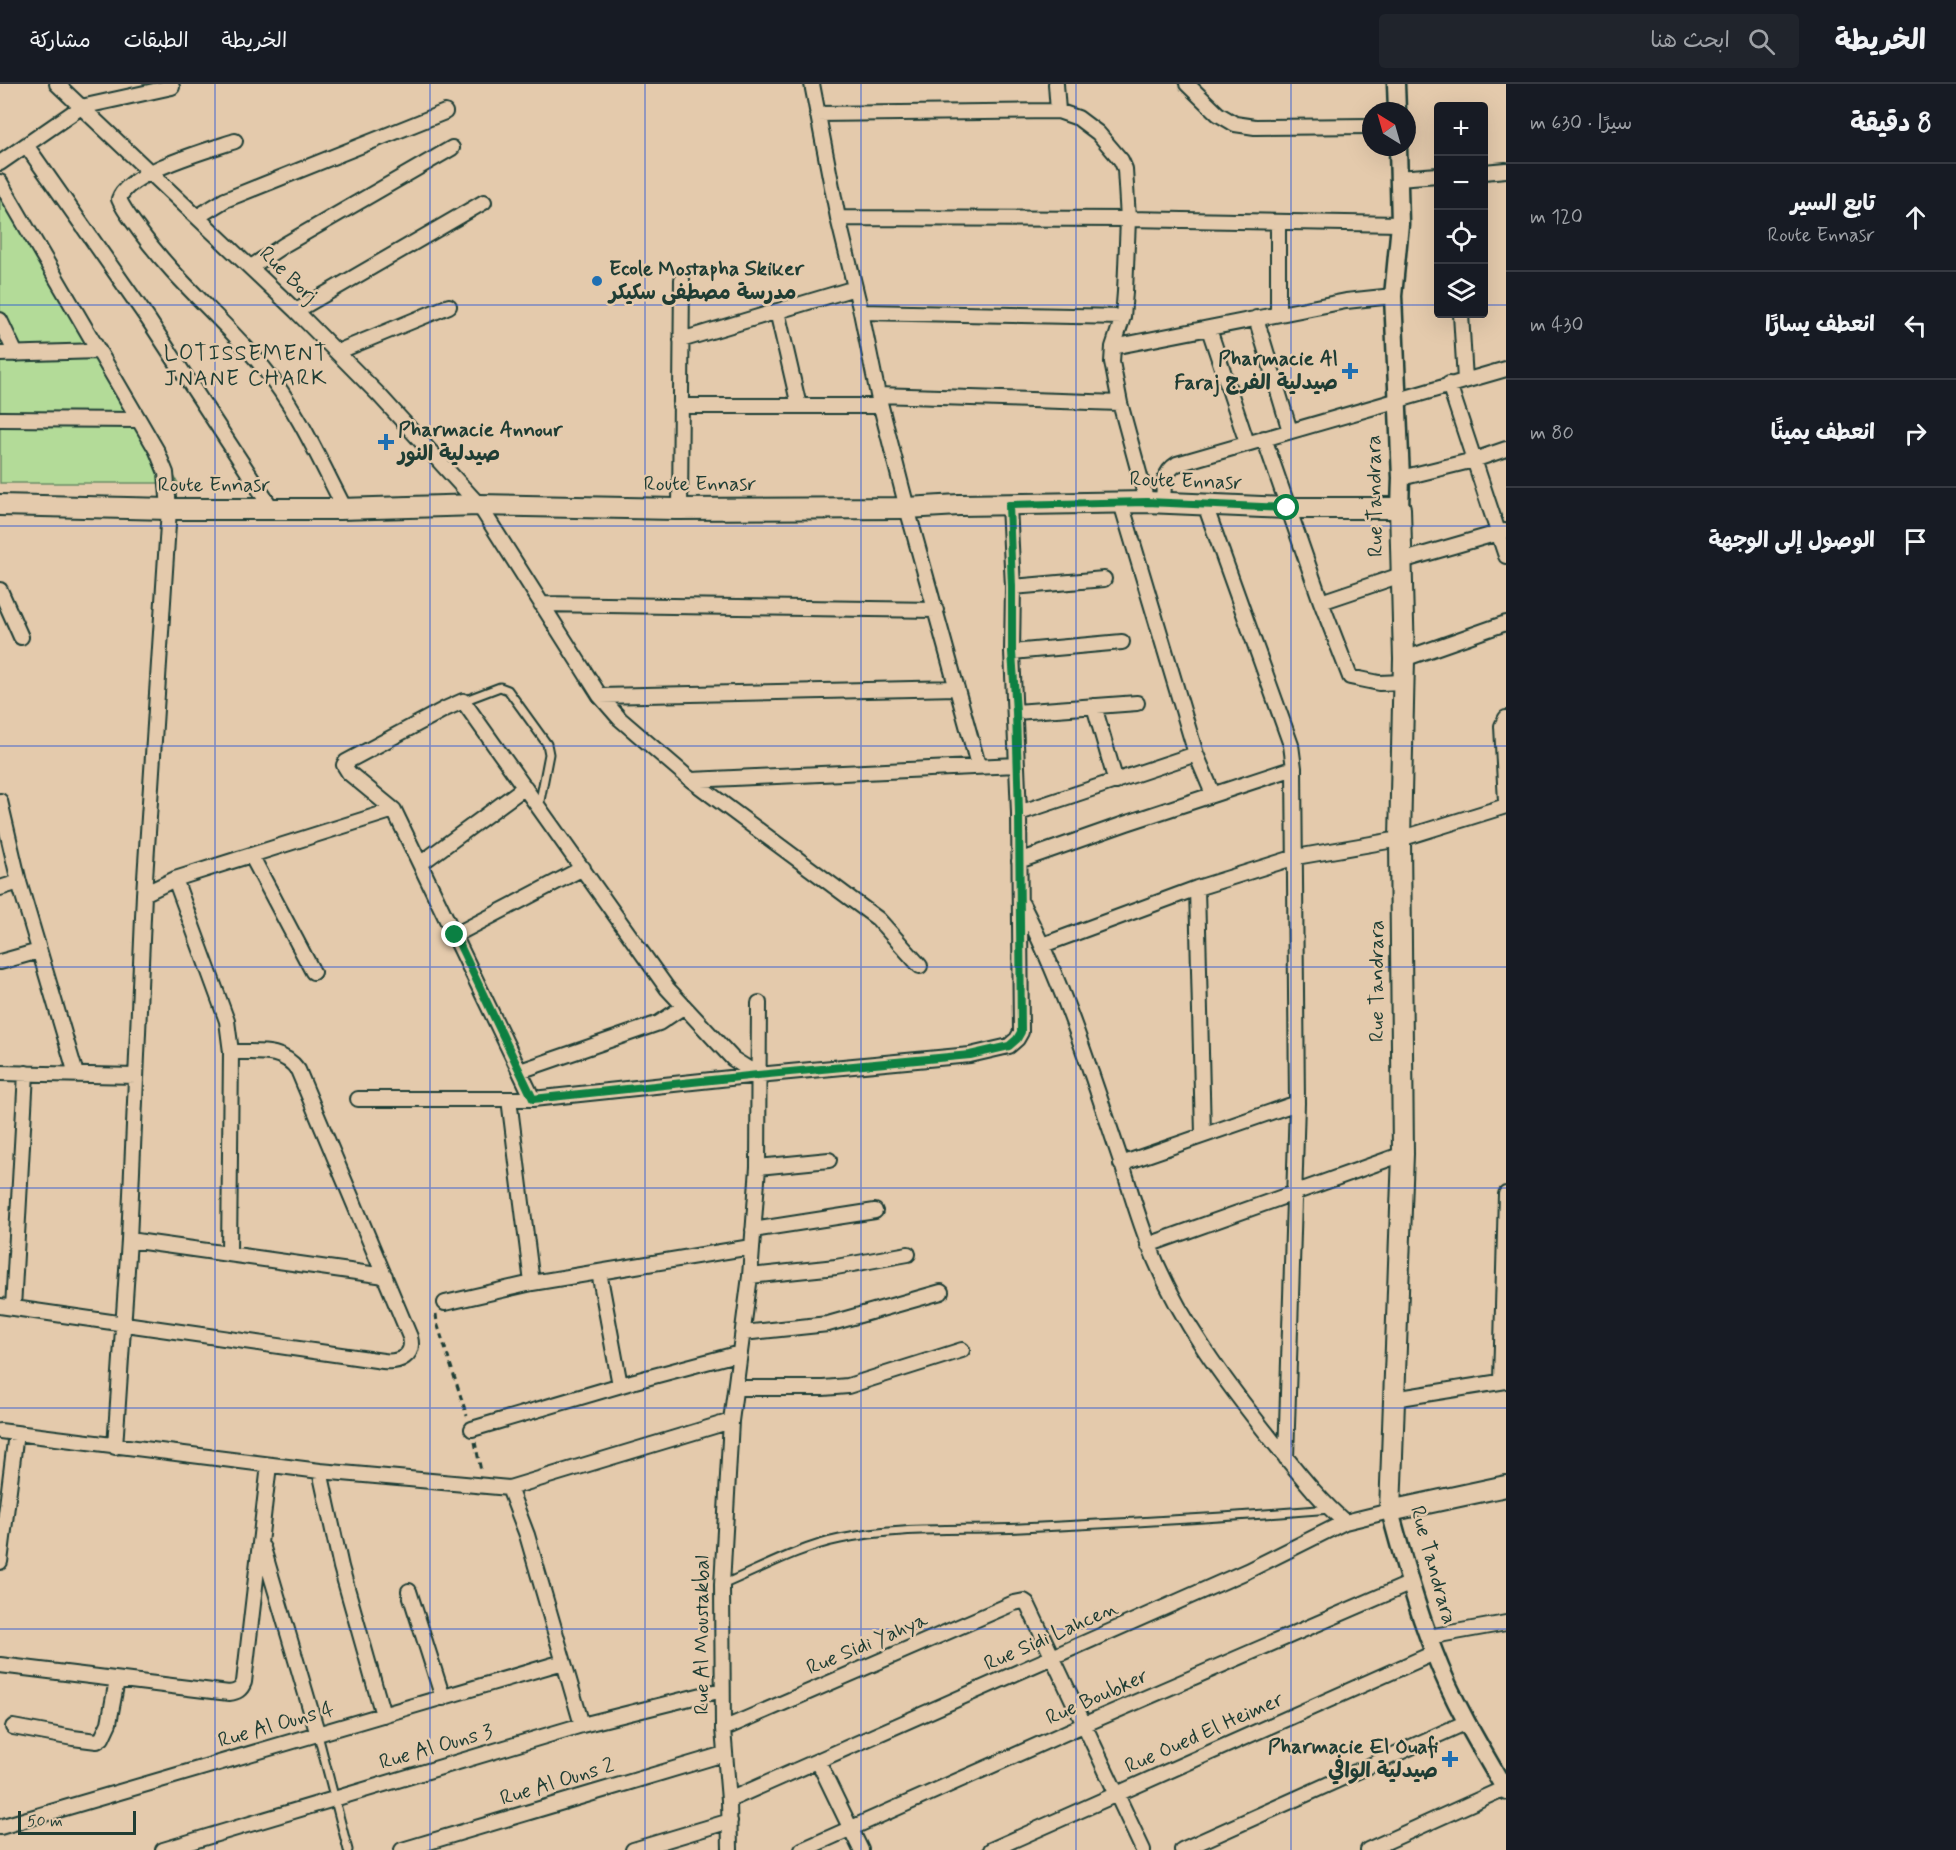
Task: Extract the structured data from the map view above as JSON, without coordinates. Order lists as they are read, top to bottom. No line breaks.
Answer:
{"streets":{"main road":["Route Ennasr","Rue Tandrara"],"street":["Rue Borj","Rue Al Moustakbal","Rue Sidi Lahcen","Rue Sidi Yahya","Rue Boubker","Rue Al Ouns 4","Rue Oued El Heimer","Rue Al Ouns 3","Rue Al Ouns 2"]},"crossings":[["Rue Borj","Route Ennasr"],["Route Ennasr","Rue Tandrara"],["Rue Tandrara","Rue Sidi Lahcen"],["Rue Tandrara","Rue Boubker"],["Rue Tandrara","Rue Oued El Heimer"],["Rue Al Moustakbal","Rue Sidi Lahcen"],["Rue Al Moustakbal","Rue Sidi Yahya"],["Rue Al Moustakbal","Rue Al Ouns 3"],["Rue Al Moustakbal","Rue Al Ouns 2"],["Rue Sidi Lahcen","Rue Sidi Yahya"]],"districts":["LOTISSEMENT JNANE CHARK"],"places":{"other":["Ecole Mostapha Skiker مدرسة مصطفى سكيكر"],"health":["Pharmacie Al Faraj صيدلية الفرج","Pharmacie Annour صيدلية النور","Pharmacie El Ouafi صيدلية الوافي"]},"scale_bar":"50 m","north":"top left","page":{"header":"الخريطة","search":"ابحث هنا","nav":["الخريطة","الطبقات","مشاركة"],"heading":["8 دقيقة","سيرًا · 630 m"],"map_buttons":["+","−"],"list":[["تابع السير","Route Ennasr","120 m"],["انعطف يسارًا","430 m"],["انعطف يمينًا","80 m"],"الوصول إلى الوجهة"],"scale":"50 m"}}
